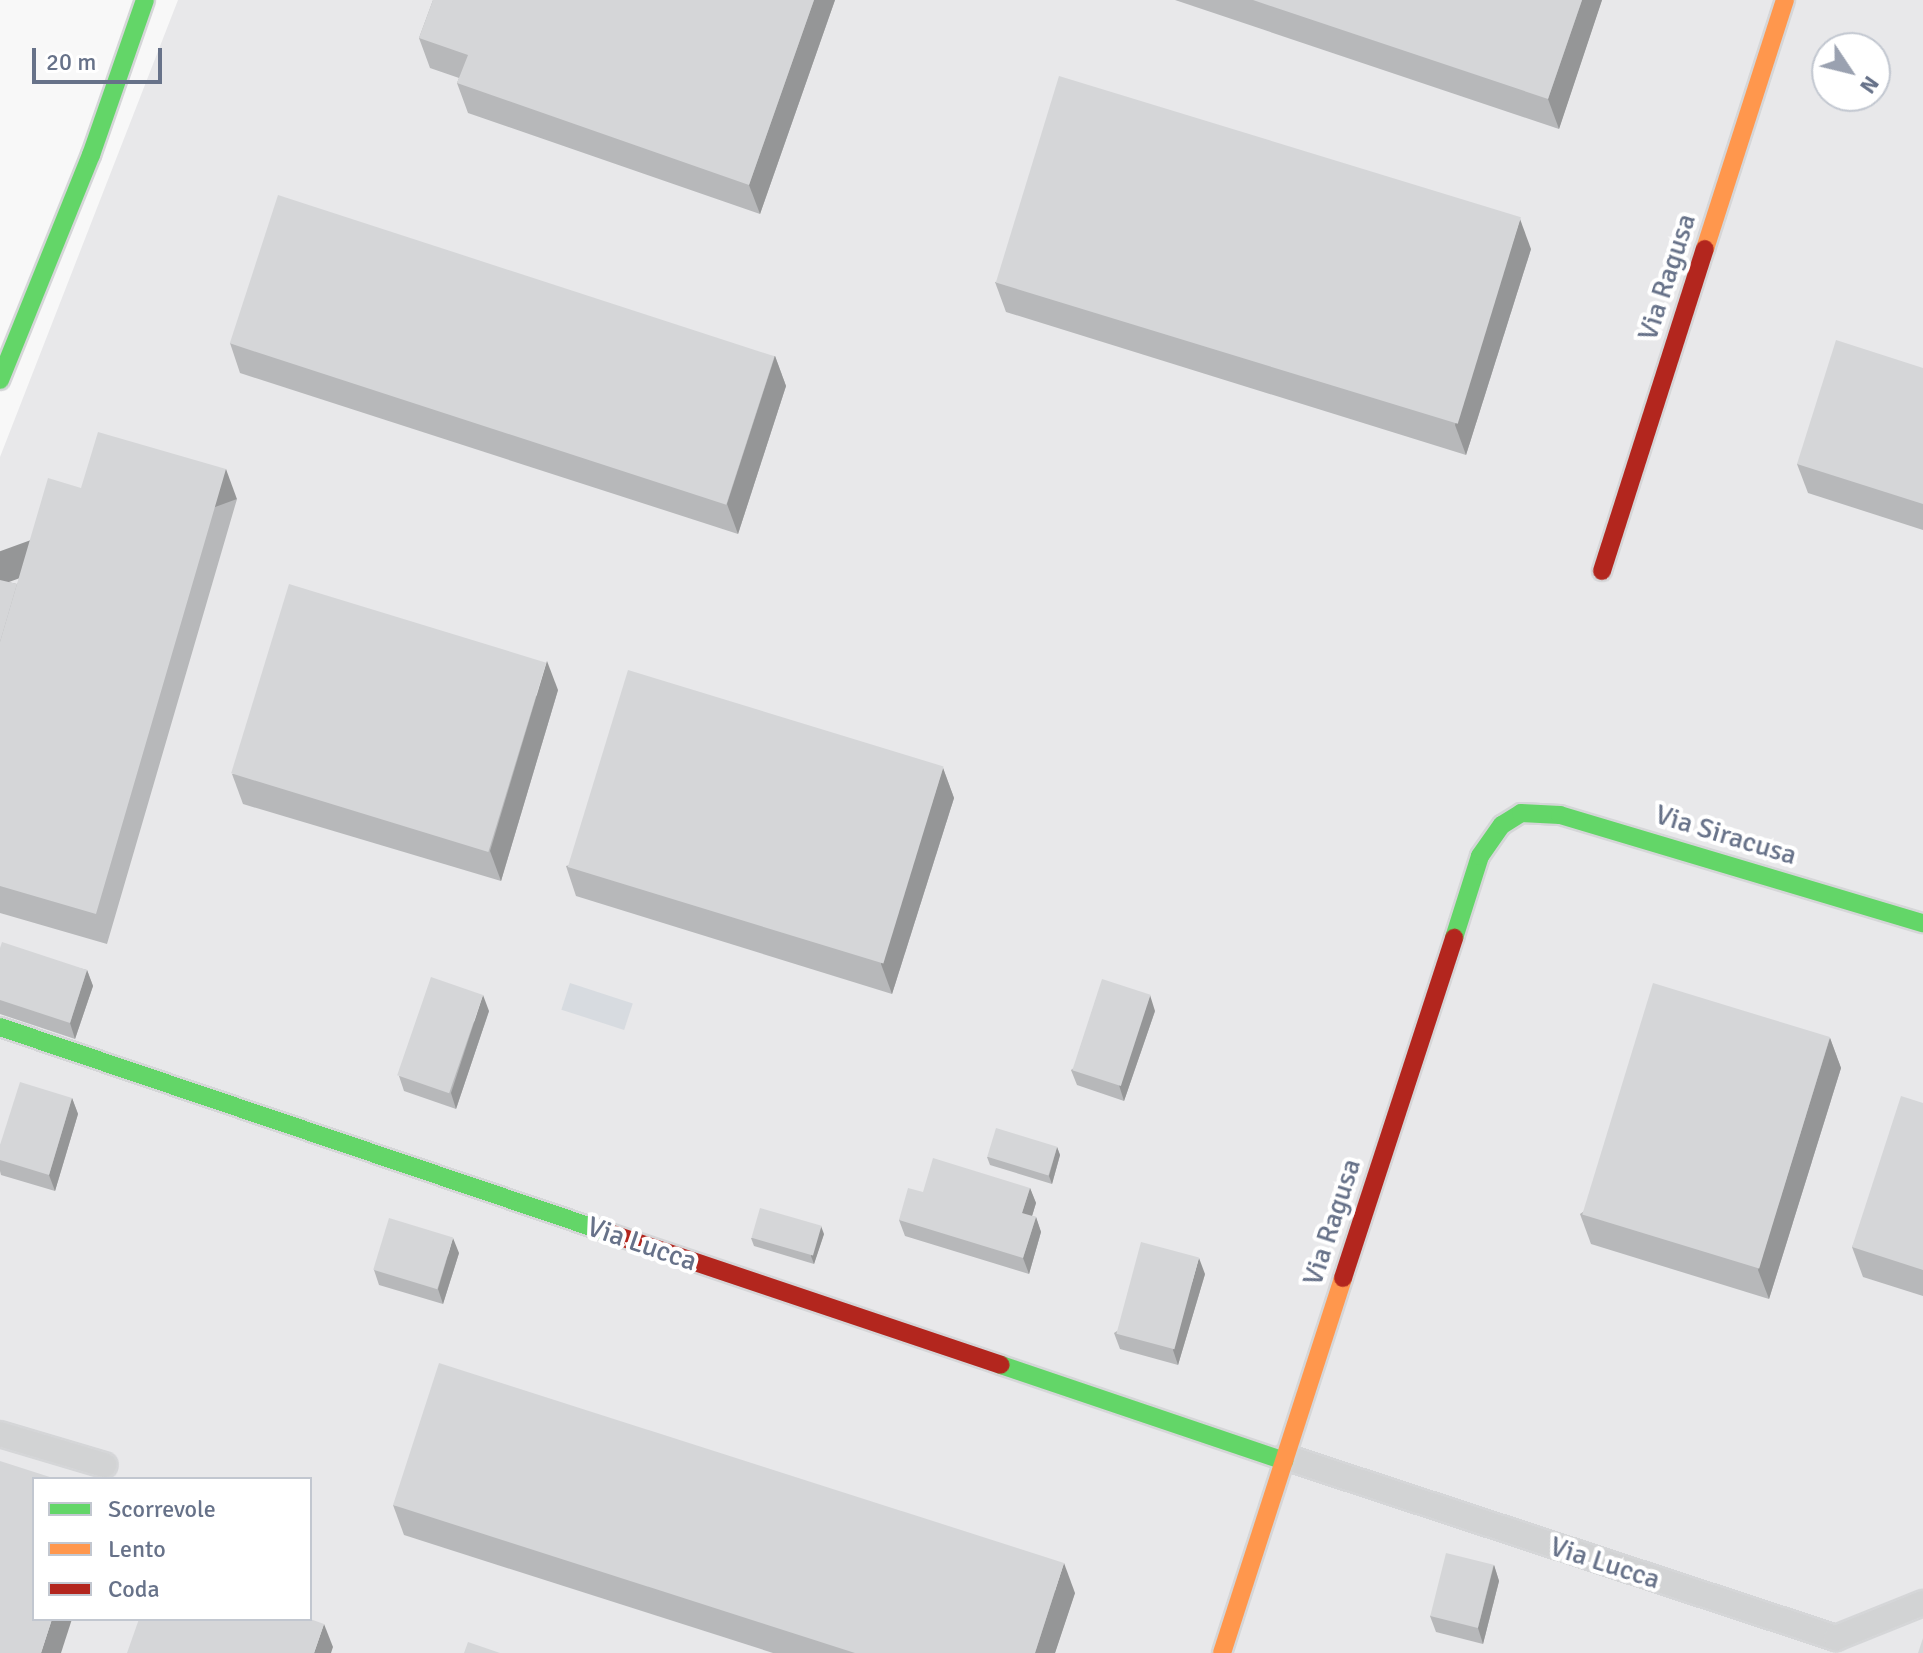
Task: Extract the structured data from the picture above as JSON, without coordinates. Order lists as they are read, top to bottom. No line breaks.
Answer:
{"streets":{"street":["Via Ragusa","Via Siracusa","Via Lucca"]},"crossings":[["Via Ragusa","Via Siracusa"],["Via Ragusa","Via Lucca"]],"legend":["Scorrevole","Lento","Coda"],"scale_bar":"20 m","north":"bottom right"}
